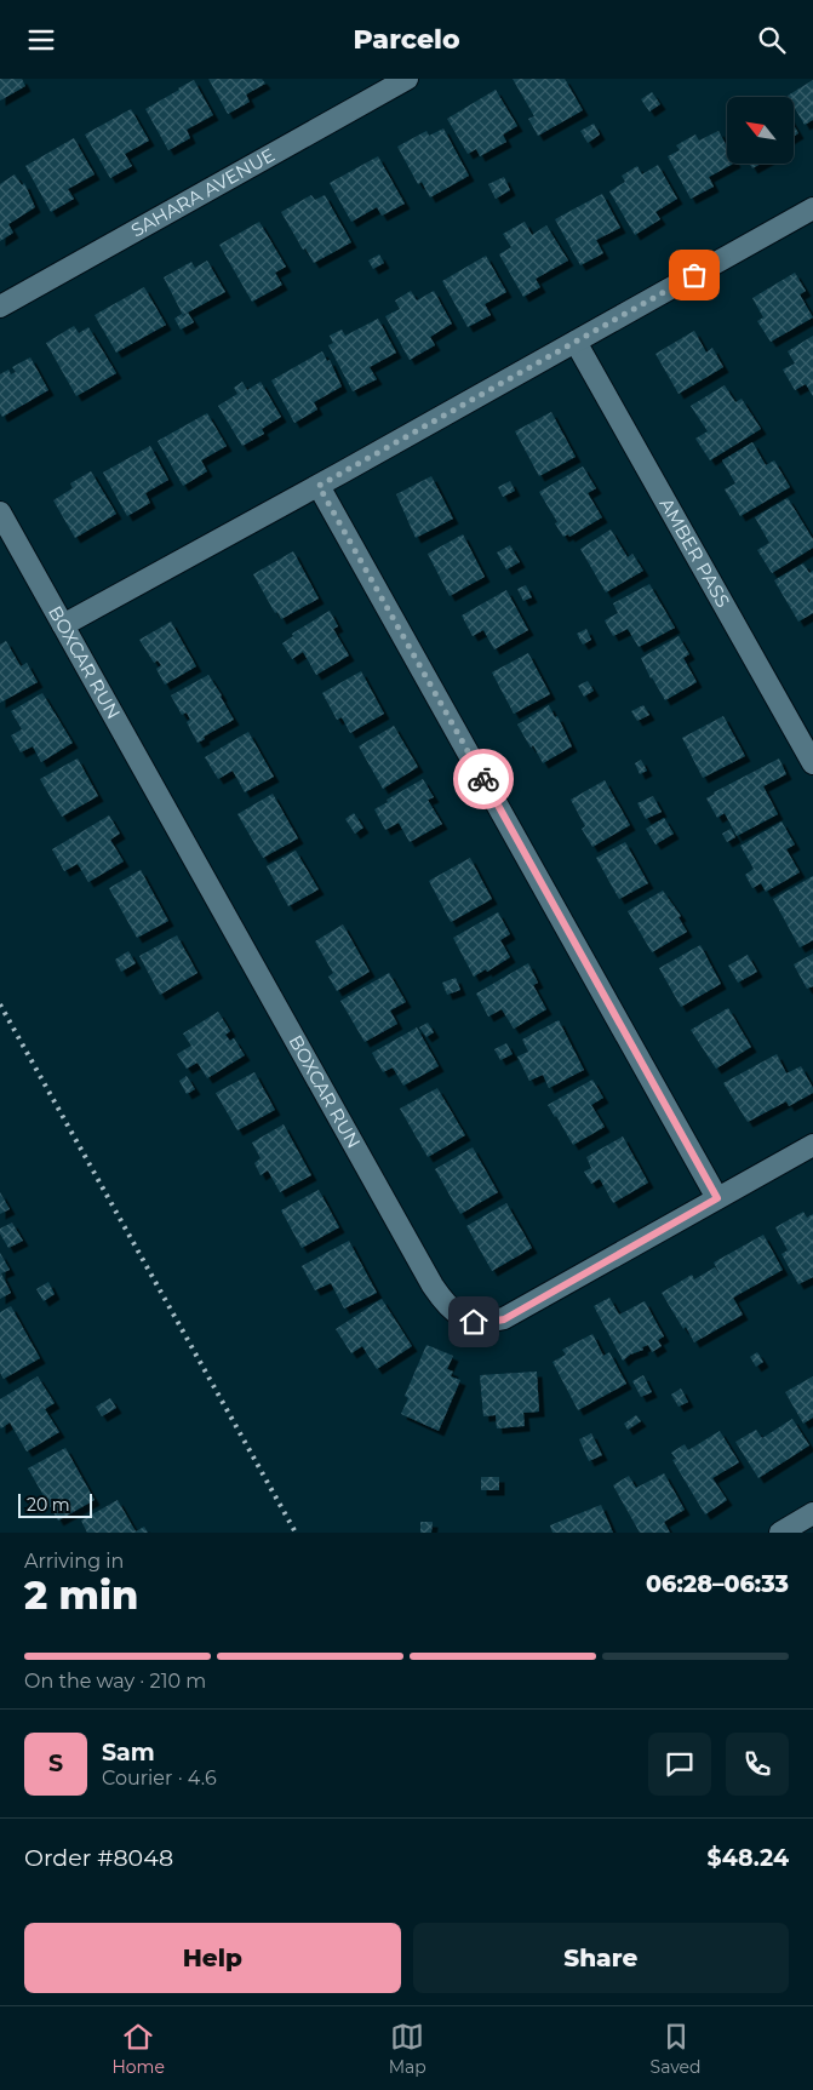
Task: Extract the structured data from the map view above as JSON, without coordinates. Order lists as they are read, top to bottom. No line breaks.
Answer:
{"streets":{"street":["SAHARA AVENUE","AMBER PASS","BOXCAR RUN"]},"scale_bar":"20 m","north":"top left","page":{"header":"Parcelo","scale":"20 m","heading":["2 min","Arriving in","06:28–06:33"],"panel":["Sam","Courier · 4.6","Order #8048","$48.24"],"bar":"On the way · 210 m","round":"S","buttons":["Help","Share"],"tabs":["Home","Map","Saved"]}}
